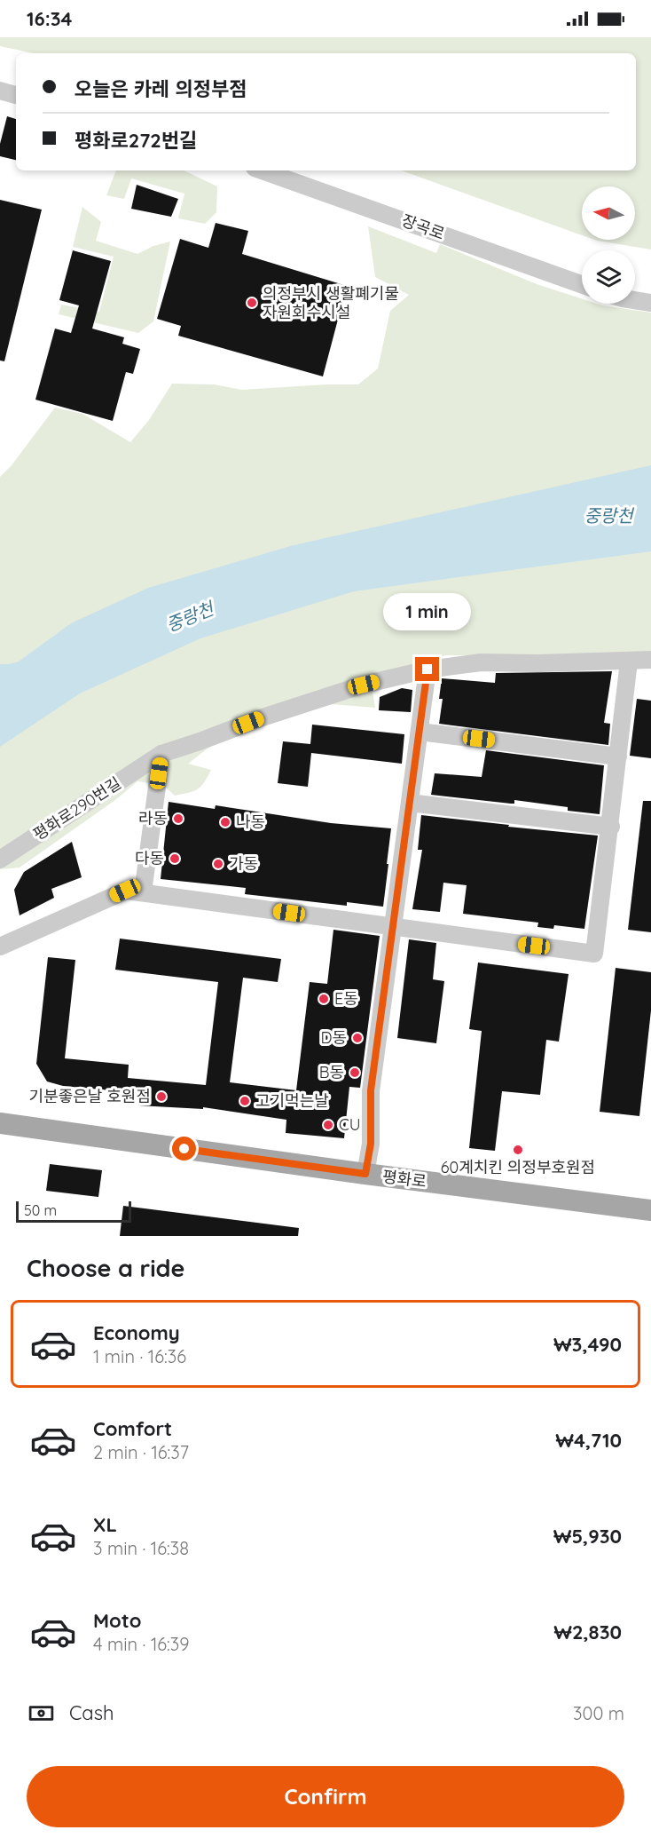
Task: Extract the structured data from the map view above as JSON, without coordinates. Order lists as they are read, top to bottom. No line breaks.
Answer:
{"streets":{"main road":["평화로"],"street":["장곡로","평화로290번길"]},"water":["중랑천"],"places":["의정부시 생활폐기물 자원회수시설","라동","나동","다동","가동","E동","D동","B동","기분좋은날 호원점","고기먹는날","CU","60계치킨 의정부호원점"],"scale_bar":"50 m","north":"left","page":{"status":"16:34","banner":["오늘은 카레 의정부점","평화로272번길"],"bubble":"1 min","scale":"50 m","heading":"Choose a ride","list":[{"name":"Economy","note":"1 min · 16:36","value":"₩3,490"},{"name":"Comfort","note":"2 min · 16:37","value":"₩4,710"},{"name":"XL","note":"3 min · 16:38","value":"₩5,930"},{"name":"Moto","note":"4 min · 16:39","value":"₩2,830"}],"pay":["Cash","300 m"],"buttons":"Confirm"}}
